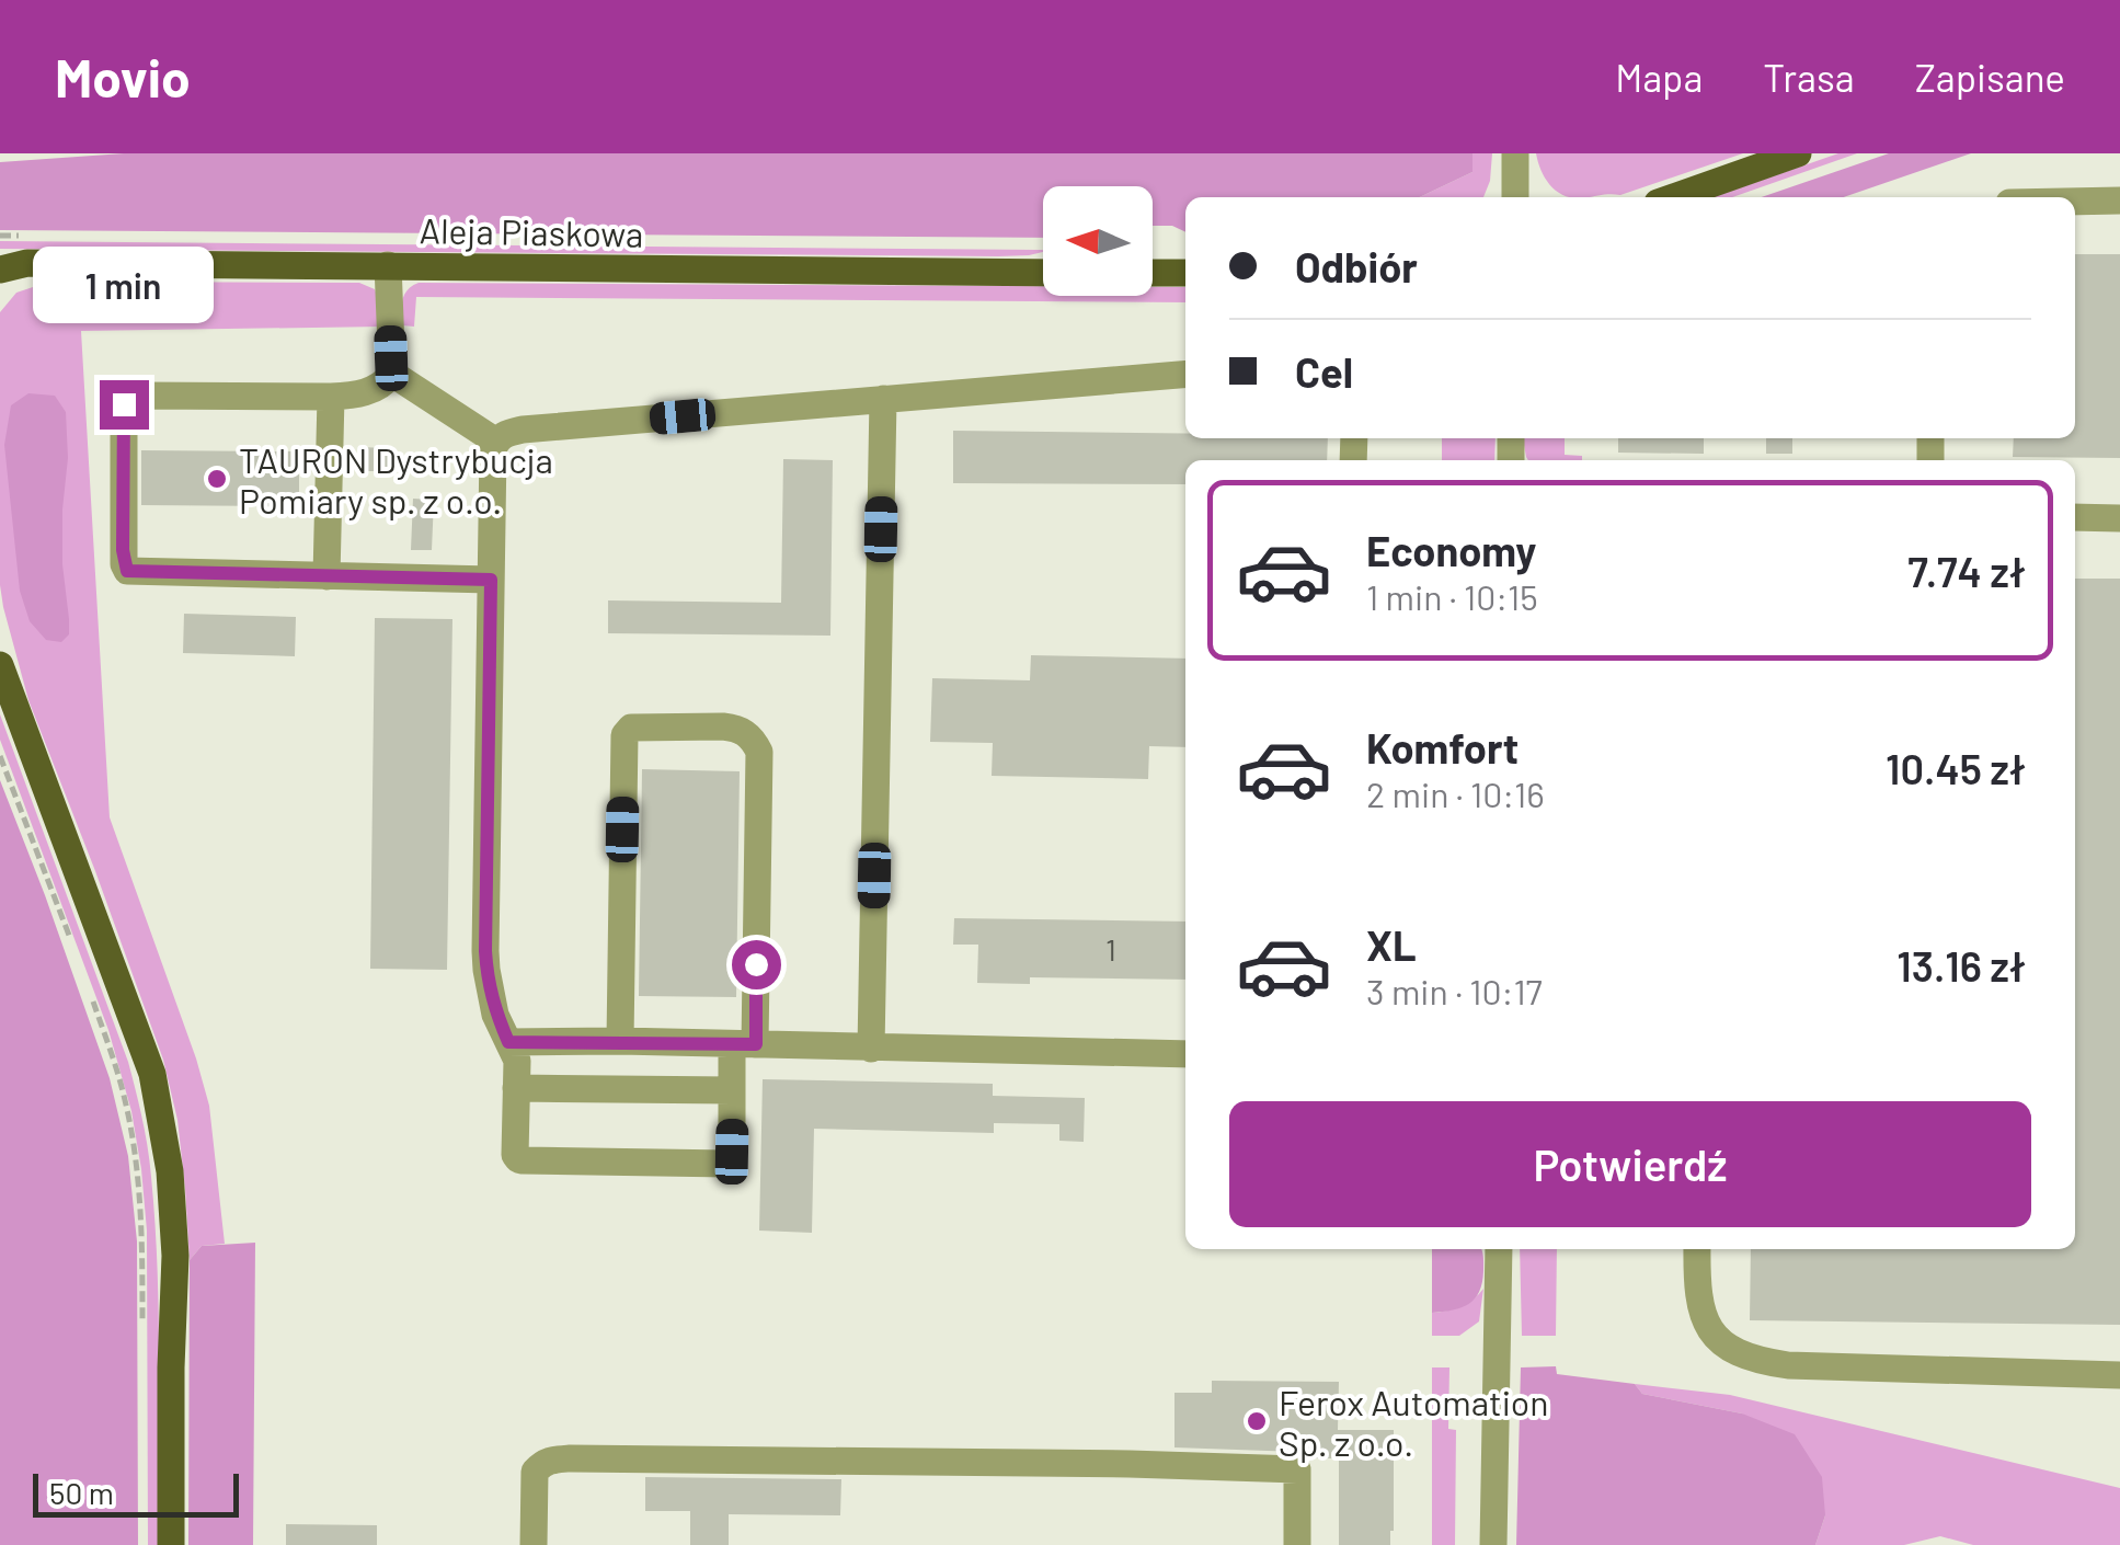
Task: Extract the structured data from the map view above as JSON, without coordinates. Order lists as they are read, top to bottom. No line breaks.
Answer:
{"streets":{"main road":["Aleja Piaskowa"]},"places":["TAURON Dystrybucja Pomiary sp. z o.o.","Ferox Automation Sp. z o.o."],"house_numbers":["1"],"scale_bar":"50 m","north":"left","page":{"header":"Movio","nav":["Mapa","Trasa","Zapisane"],"banner":["Odbiór","Cel"],"bubble":"1 min","list":[{"name":"Economy","note":"1 min · 10:15","value":"7.74 zł"},{"name":"Komfort","note":"2 min · 10:16","value":"10.45 zł"},{"name":"XL","note":"3 min · 10:17","value":"13.16 zł"}],"buttons":"Potwierdź","scale":"50 m"}}
